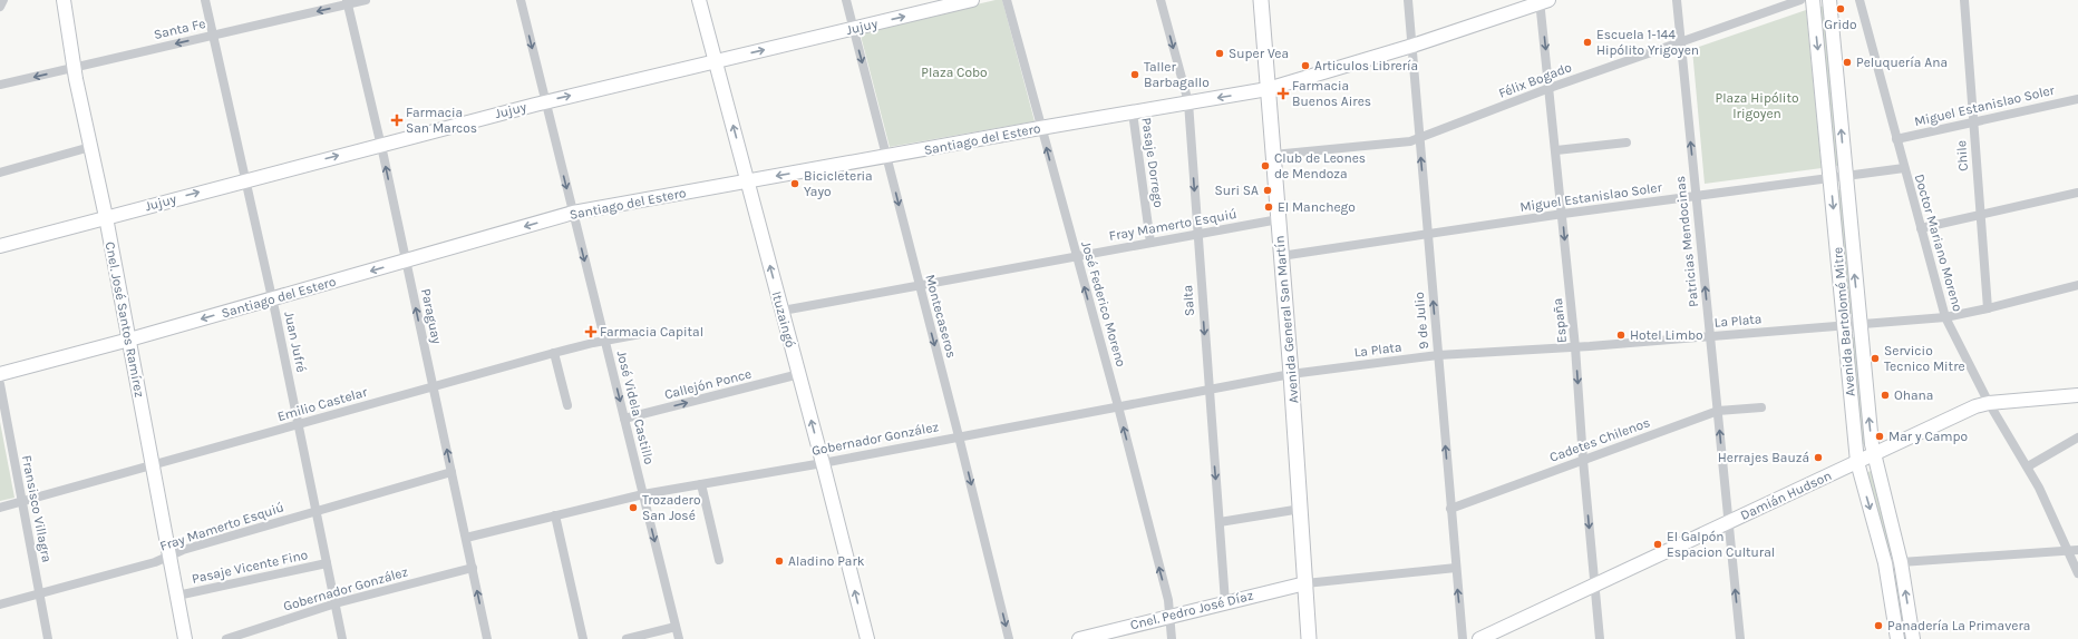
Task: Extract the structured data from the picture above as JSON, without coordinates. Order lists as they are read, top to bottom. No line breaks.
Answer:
{"streets":{"main road":["Avenida General San Martín"],"street":["Jujuy","Santa Fe","Félix Bogado","Miguel Estanislao Soler","Santiago del Estero","Chile","Pasaje Dorrego","Fray Mamerto Esquiú","Patricias Mendocinas","Doctor Mariano Moreno","Salta","José Federico Moreno","Paraguay","Montecaseros","Cnel. José Santos Ramírez","Ituzaingó","9 de Julio","España","La Plata","Avenida Bartolomé Mitre","Juan Jufré","Callejón Ponce","Emilio Castelar","José Videla Castillo","Gobernador González","Cadetes Chilenos","Damián Hudson","Fransisco Villagra","Pasaje Vicente Fino","Cnel. Pedro José Díaz"]},"crossings":[["Jujuy","Paraguay"],["Jujuy","Montecaseros"],["Jujuy","Cnel. José Santos Ramírez"],["Jujuy","Ituzaingó"],["Jujuy","Juan Jufré"],["Jujuy","José Videla Castillo"],["Santa Fe","Paraguay"],["Santa Fe","Cnel. José Santos Ramírez"],["Santa Fe","Juan Jufré"],["Félix Bogado","Patricias Mendocinas"],["Félix Bogado","Avenida General San Martín"],["Félix Bogado","9 de Julio"],["Félix Bogado","España"],["Miguel Estanislao Soler","Chile"],["Miguel Estanislao Soler","Patricias Mendocinas"],["Miguel Estanislao Soler","Doctor Mariano Moreno"],["Miguel Estanislao Soler","Avenida General San Martín"],["Miguel Estanislao Soler","9 de Julio"],["Miguel Estanislao Soler","España"],["Miguel Estanislao Soler","Avenida Bartolomé Mitre"],["Santiago del Estero","Pasaje Dorrego"],["Santiago del Estero","Salta"],["Santiago del Estero","José Federico Moreno"],["Santiago del Estero","Paraguay"],["Santiago del Estero","Montecaseros"],["Santiago del Estero","Cnel. José Santos Ramírez"],["Santiago del Estero","Ituzaingó"],["Santiago del Estero","Avenida General San Martín"],["Santiago del Estero","9 de Julio"],["Santiago del Estero","España"],["Santiago del Estero","Juan Jufré"],["Santiago del Estero","José Videla Castillo"],["Chile","La Plata"],["Pasaje Dorrego","Fray Mamerto Esquiú"],["Fray Mamerto Esquiú","Salta"],["Fray Mamerto Esquiú","José Federico Moreno"],["Fray Mamerto Esquiú","Paraguay"],["Fray Mamerto Esquiú","Montecaseros"],["Fray Mamerto Esquiú","Cnel. José Santos Ramírez"],["Fray Mamerto Esquiú","Ituzaingó"],["Fray Mamerto Esquiú","Avenida General San Martín"],["Fray Mamerto Esquiú","Juan Jufré"],["Fray Mamerto Esquiú","Fransisco Villagra"],["Patricias Mendocinas","La Plata"],["Patricias Mendocinas","Cadetes Chilenos"],["Patricias Mendocinas","Damián Hudson"],["Doctor Mariano Moreno","La Plata"],["Doctor Mariano Moreno","Damián Hudson"],["Salta","Gobernador González"],["Salta","Cnel. Pedro José Díaz"],["José Federico Moreno","Gobernador González"],["José Federico Moreno","Cnel. Pedro José Díaz"],["Paraguay","Emilio Castelar"],["Paraguay","Gobernador González"],["Montecaseros","Gobernador González"],["Cnel. José Santos Ramírez","Emilio Castelar"],["Cnel. José Santos Ramírez","Pasaje Vicente Fino"],["Ituzaingó","Callejón Ponce"],["Ituzaingó","Gobernador González"],["Avenida General San Martín","La Plata"],["Avenida General San Martín","Gobernador González"],["Avenida General San Martín","Cnel. Pedro José Díaz"],["9 de Julio","La Plata"],["9 de Julio","Cadetes Chilenos"],["España","La Plata"],["España","Cadetes Chilenos"],["España","Damián Hudson"],["La Plata","Avenida Bartolomé Mitre"],["La Plata","Gobernador González"],["Avenida Bartolomé Mitre","Damián Hudson"],["Juan Jufré","Emilio Castelar"],["Juan Jufré","Gobernador González"],["Juan Jufré","Pasaje Vicente Fino"],["Callejón Ponce","José Videla Castillo"],["Emilio Castelar","José Videla Castillo"],["Emilio Castelar","Fransisco Villagra"],["José Videla Castillo","Gobernador González"]],"one_way":["Jujuy","Santa Fe","Santiago del Estero","Patricias Mendocinas","Salta","José Federico Moreno","Paraguay","Montecaseros","Ituzaingó","9 de Julio","España","Callejón Ponce","José Videla Castillo"],"parks":["Plaza Cobo","Plaza Hipólito Irigoyen"],"places":{"other":["Grido","Escuela 1-144 Hipólito Yrigoyen","Super Vea","Peluquería Ana","Articulos Librería","Taller Barbagallo","Club de Leones de Mendoza","Bicicleteria Yayo","Suri SA","El Manchego","Hotel Limbo","Servicio Tecnico Mitre","Ohana","Mar y Campo","Herrajes Bauzá","Trozadero San José","El Galpón Espacion Cultural","Aladino Park","Panadería La Primavera"],"health":["Farmacia Buenos Aires","Farmacia San Marcos","Farmacia Capital"]}}
